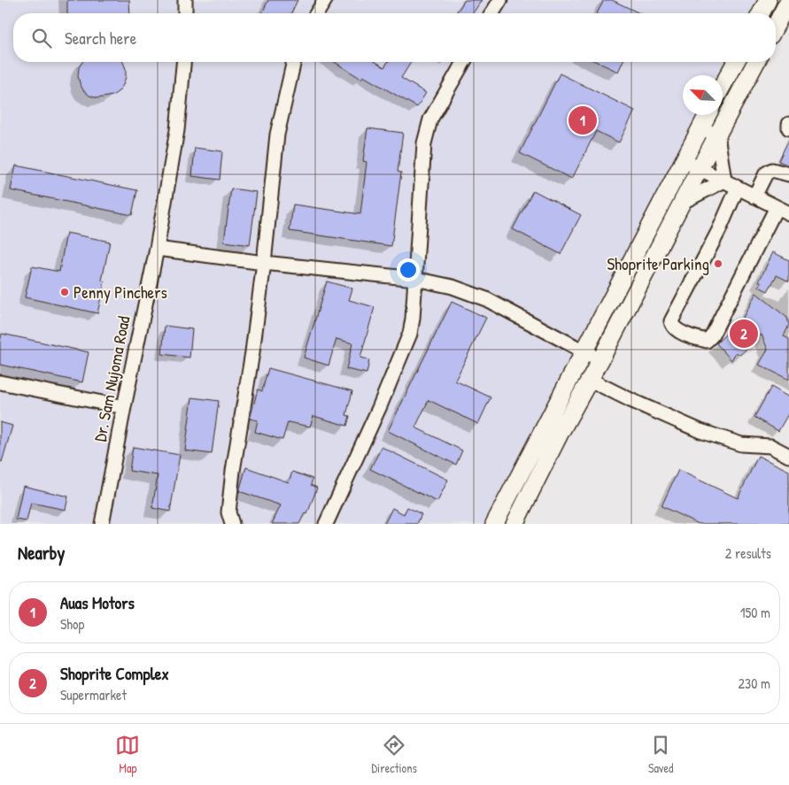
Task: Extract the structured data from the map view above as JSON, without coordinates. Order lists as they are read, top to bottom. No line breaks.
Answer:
{"streets":{"street":["Dr. Sam Nujoma Road"]},"places":["Shoprite Parking","Penny Pinchers"],"north":"top left","page":{"search":"Search here","pins":["1","2"],"heading":["Nearby","2 results"],"list":[{"mark":"1","name":"Auas Motors","note":"Shop","value":"150 m"},{"mark":"2","name":"Shoprite Complex","note":"Supermarket","value":"230 m"}],"nav":["Map","Directions","Saved"]}}
